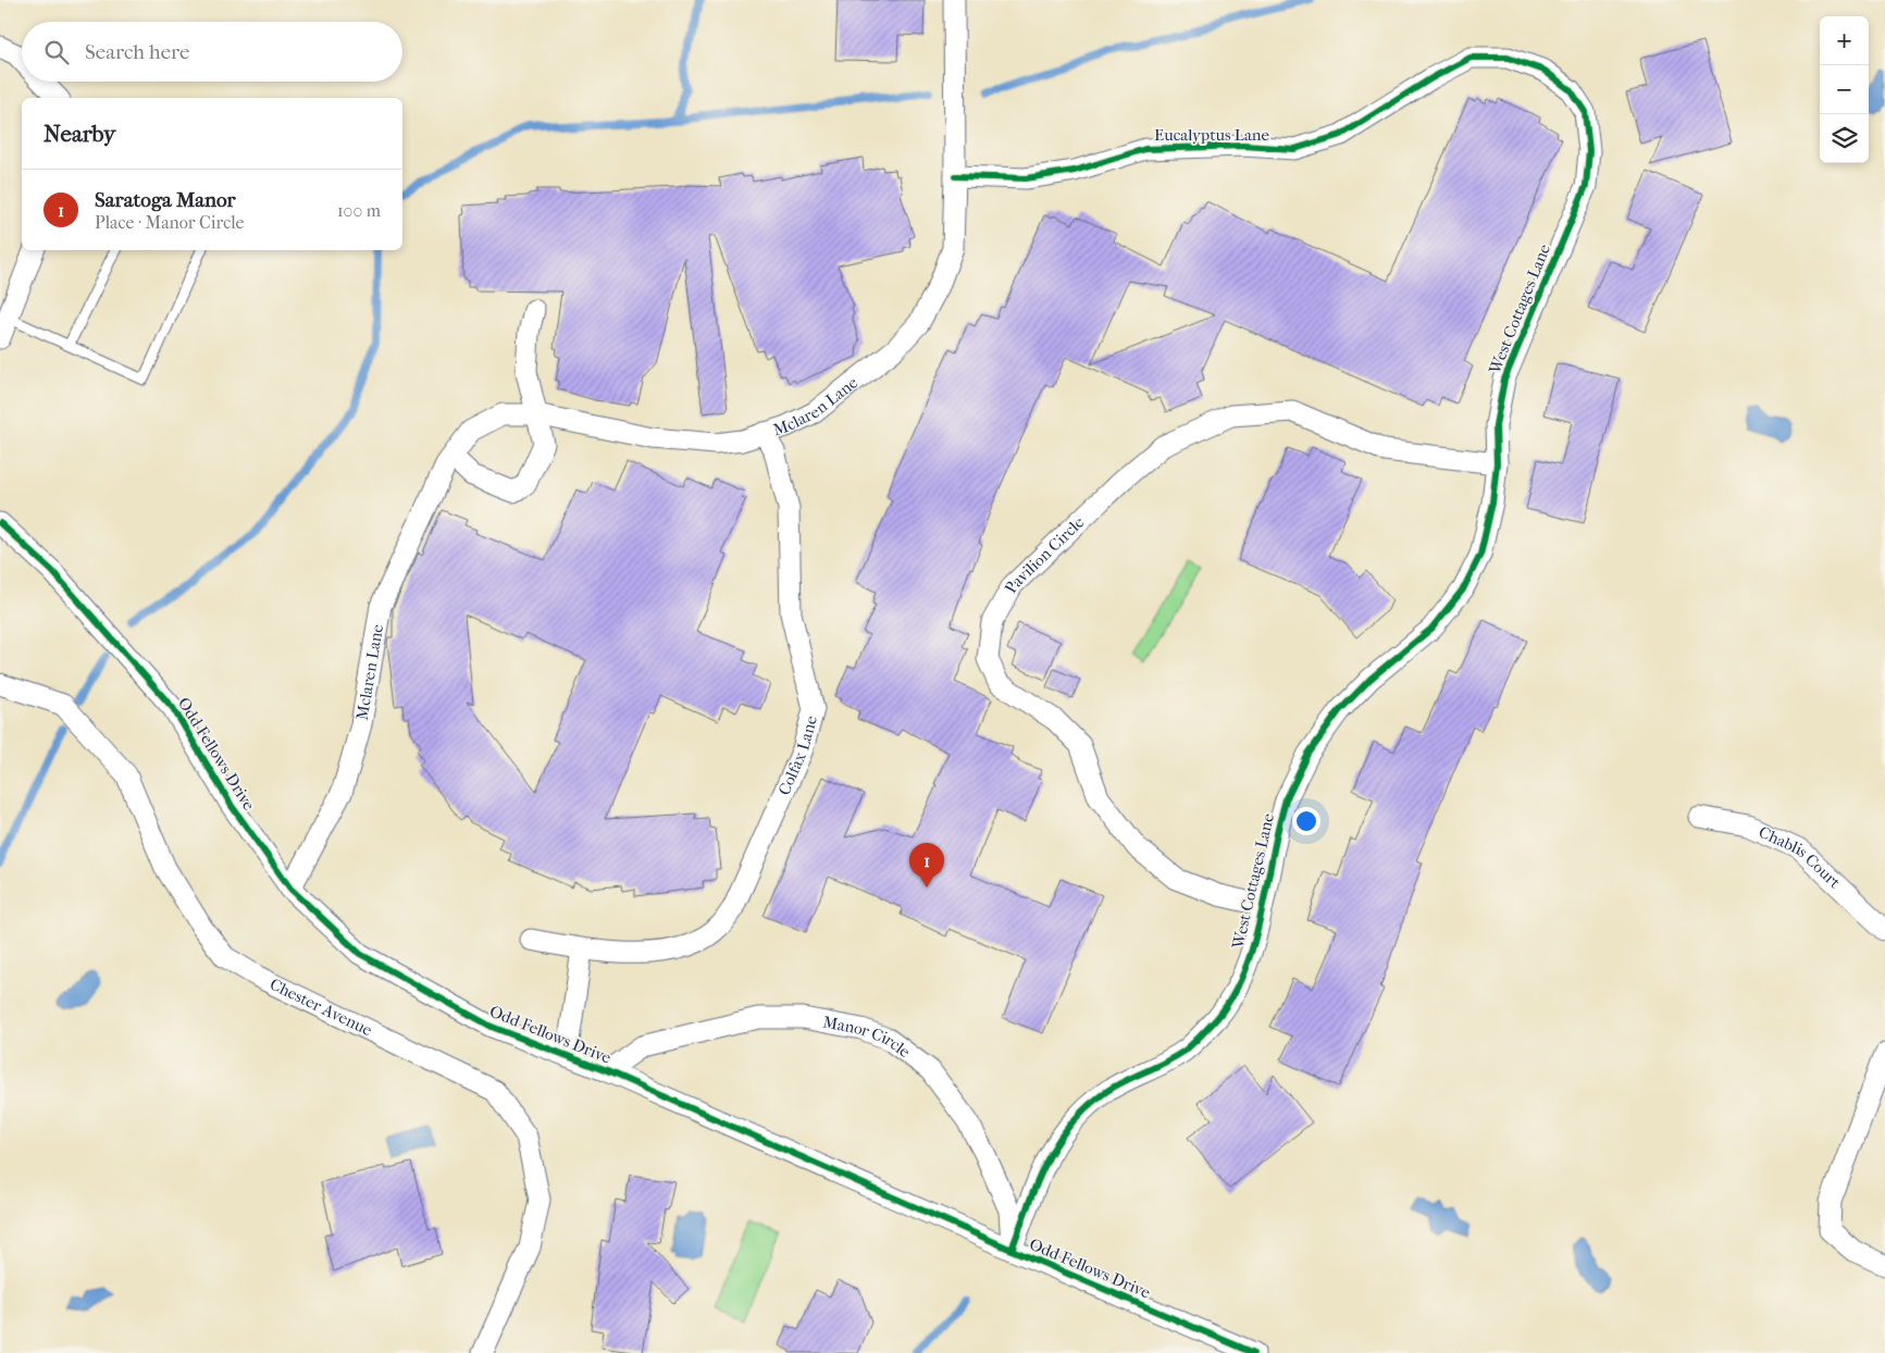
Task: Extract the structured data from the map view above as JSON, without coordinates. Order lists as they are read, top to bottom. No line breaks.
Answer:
{"streets":{"street":["Eucalyptus Lane","West Cottages Lane","Mclaren Lane","Pavilion Circle","Odd Fellows Drive","Colfax Lane","Chablis Court","Chester Avenue","Manor Circle"]},"crossings":[["Eucalyptus Lane","West Cottages Lane"],["Eucalyptus Lane","Mclaren Lane"],["West Cottages Lane","Pavilion Circle"],["West Cottages Lane","Odd Fellows Drive"],["West Cottages Lane","Manor Circle"],["Mclaren Lane","Odd Fellows Drive"],["Mclaren Lane","Colfax Lane"],["Odd Fellows Drive","Manor Circle"]],"page":{"map_buttons":["+","−"],"search":"Search here","heading":"Nearby","list":[{"mark":"1","name":"Saratoga Manor","note":"Place · Manor Circle","value":"100 m"}],"pins":"1"}}
